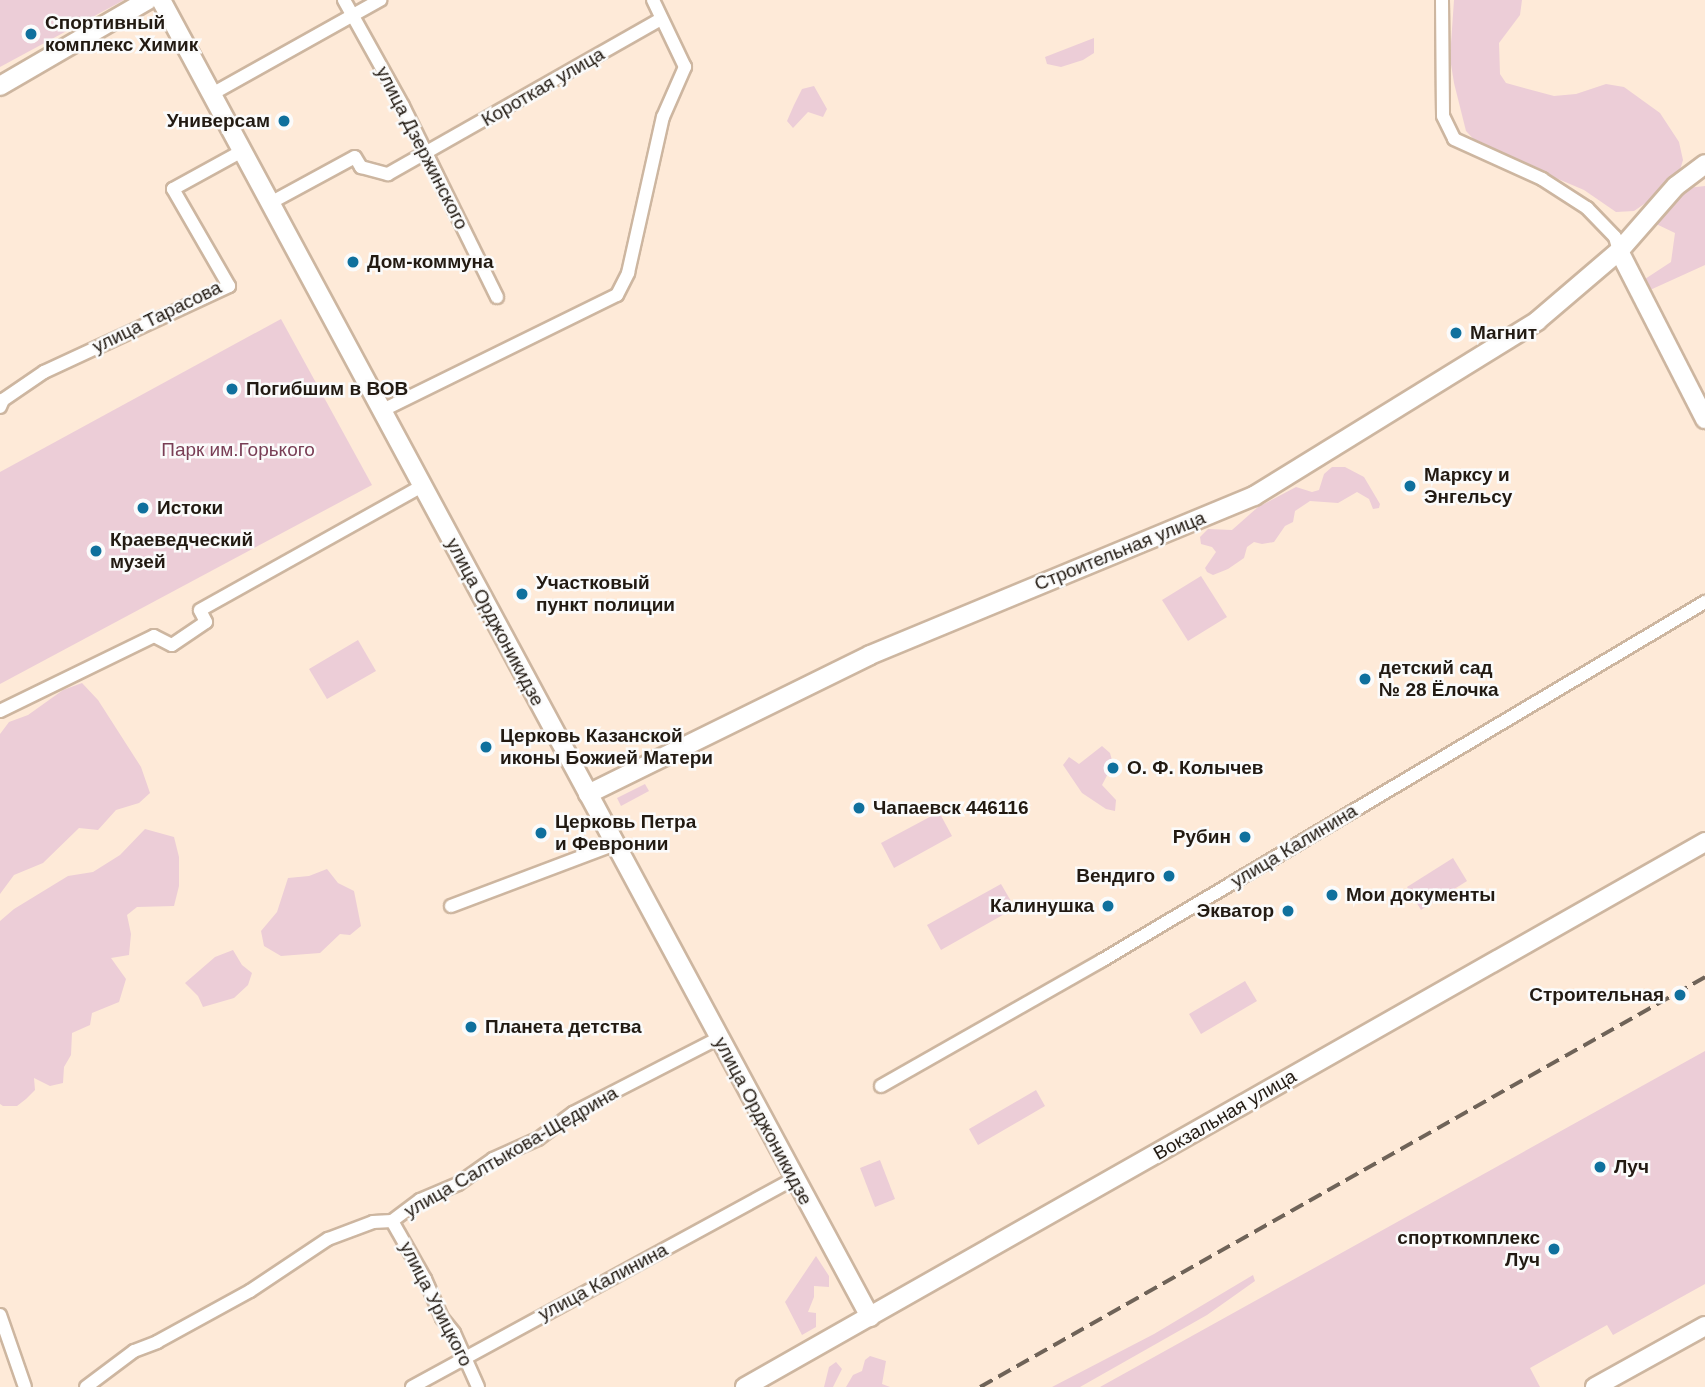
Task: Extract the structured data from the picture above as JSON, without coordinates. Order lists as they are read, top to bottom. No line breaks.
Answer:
{"streets":{"street":["Короткая улица","улица Дзержинского","улица Тарасова","Строительная улица","улица Орджоникидзе","улица Калинина","Вокзальная улица","улица Салтыкова-Щедрина","улица Урицкого"]},"crossings":[["Короткая улица","улица Дзержинского"],["Короткая улица","улица Орджоникидзе"],["улица Тарасова","улица Орджоникидзе"],["Строительная улица","улица Орджоникидзе"],["улица Орджоникидзе","улица Калинина"],["улица Орджоникидзе","Вокзальная улица"],["улица Орджоникидзе","улица Салтыкова-Щедрина"],["улица Калинина","улица Урицкого"],["улица Салтыкова-Щедрина","улица Урицкого"]],"parks":["Парк им.Горького"],"places":["Спортивный комплекс Химик","Универсам","Дом-коммуна","Магнит","Погибшим в ВОВ","Марксу и Энгельсу","Истоки","Краеведческий музей","Участковый пункт полиции","детский сад № 28 Ёлочка","Церковь Казанской иконы Божией Матери","О. Ф. Колычев","Чапаевск 446116","Церковь Петра и Февронии","Рубин","Вендиго","Мои документы","Калинушка","Экватор","Строительная","Планета детства","Луч","спорткомплекс Луч"]}
